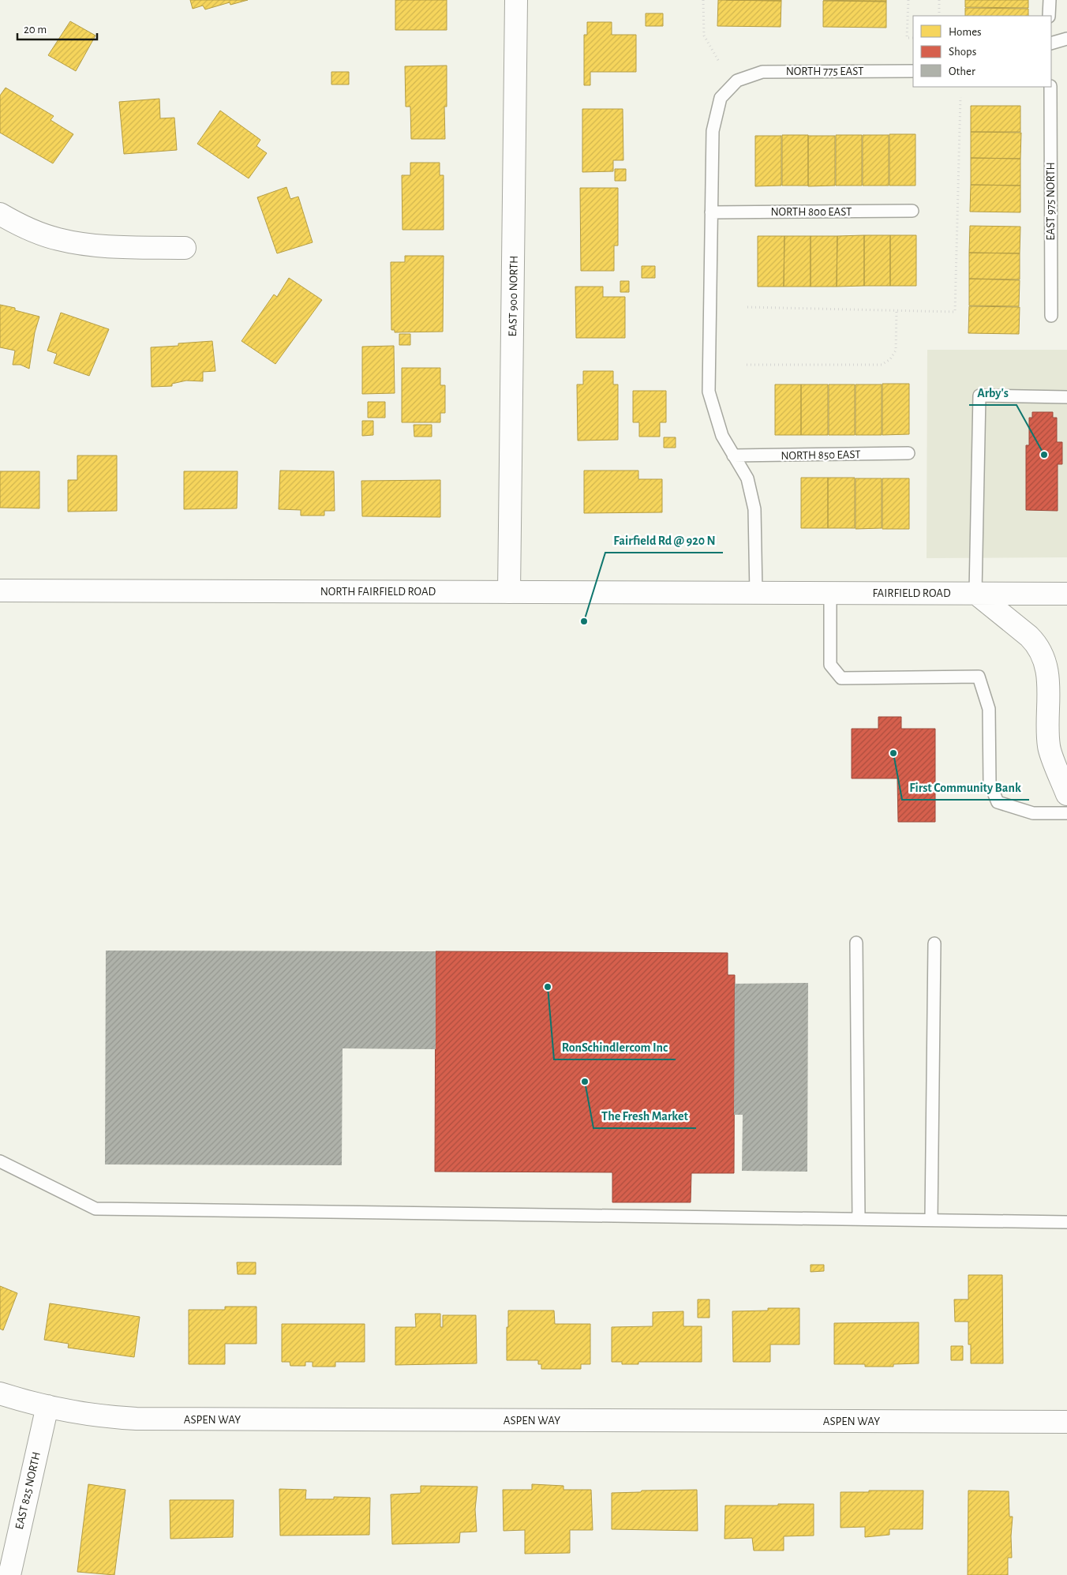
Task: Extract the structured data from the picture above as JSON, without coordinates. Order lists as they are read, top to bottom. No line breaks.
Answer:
{"streets":{"street":["EAST 900 NORTH","NORTH FAIRFIELD ROAD","FAIRFIELD ROAD","ASPEN WAY","EAST 825 NORTH"],"lane":["NORTH 775 EAST","EAST 975 NORTH","NORTH 800 EAST","NORTH 850 EAST"]},"crossings":[["NORTH 775 EAST","NORTH 800 EAST"],["EAST 900 NORTH","NORTH FAIRFIELD ROAD"],["NORTH FAIRFIELD ROAD","FAIRFIELD ROAD"],["ASPEN WAY","EAST 825 NORTH"]],"places":["Arby's","Fairfield Rd @ 920 N","First Community Bank","RonSchindlercom Inc","The Fresh Market"],"legend":["Homes","Shops","Other"],"scale_bar":"20 m"}
